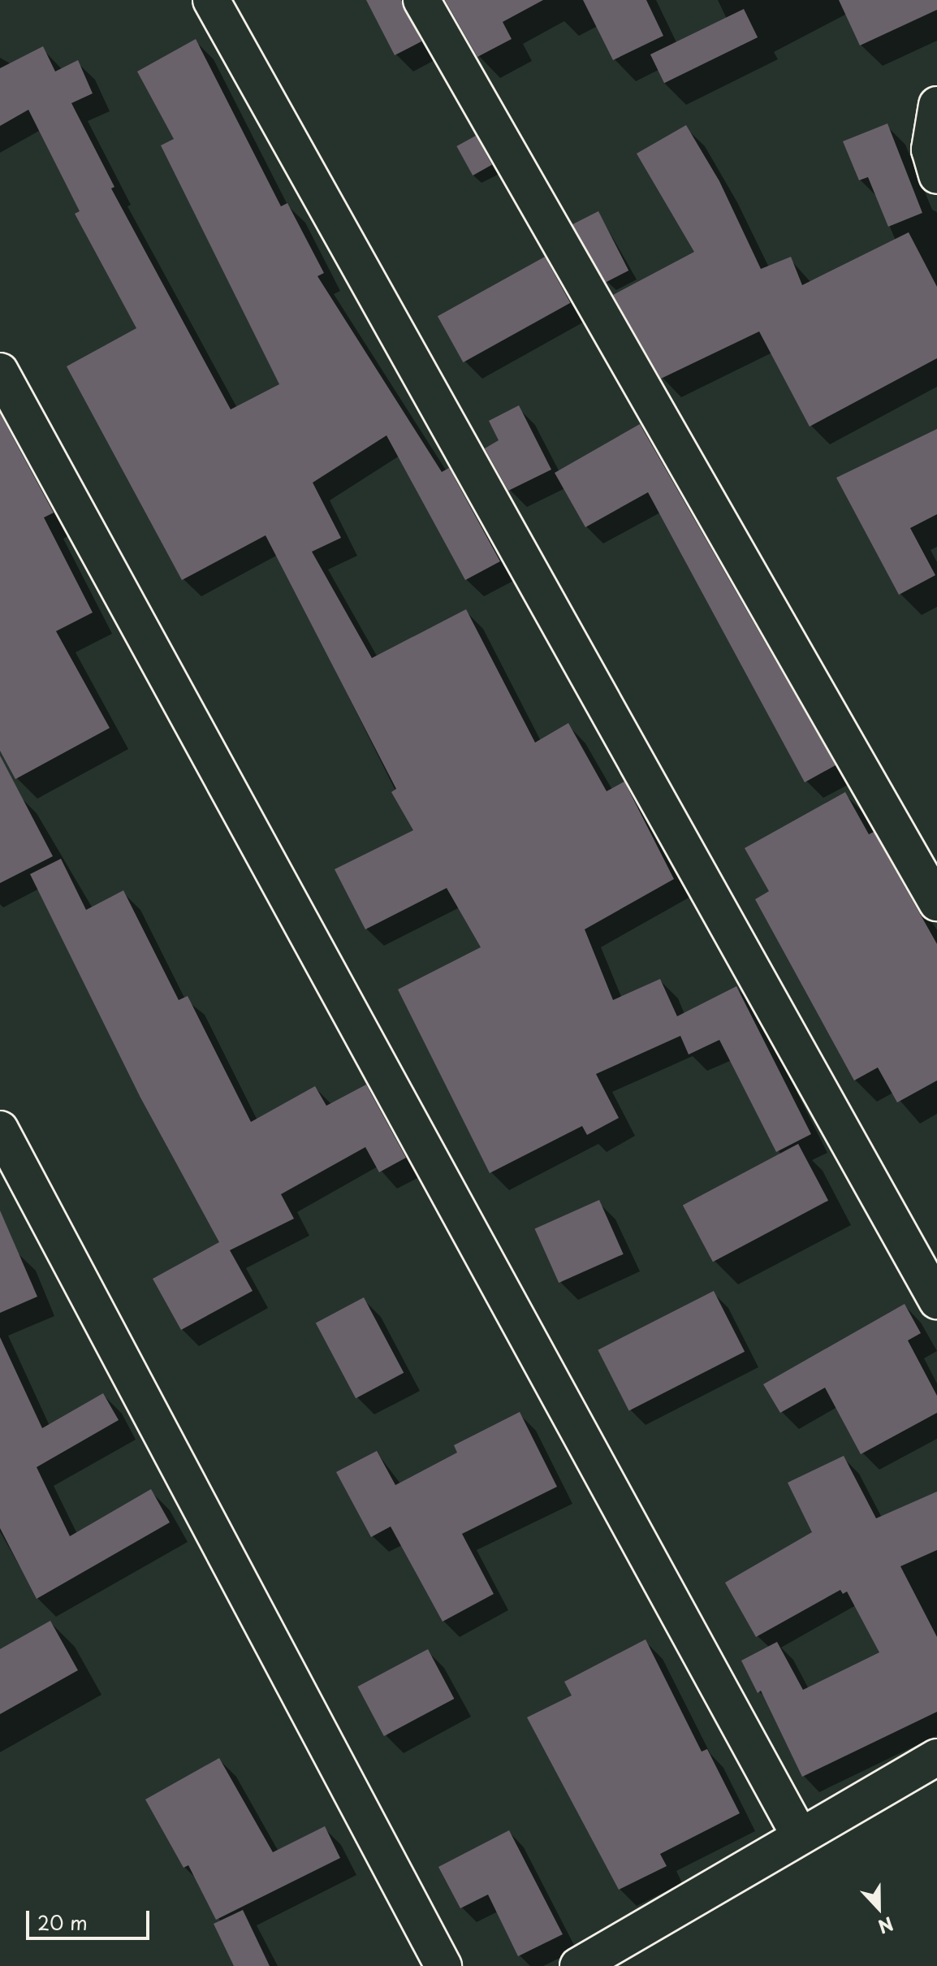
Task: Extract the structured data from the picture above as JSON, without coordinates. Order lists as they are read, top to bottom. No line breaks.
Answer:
{"scale_bar":"20 m","north":"bottom"}
